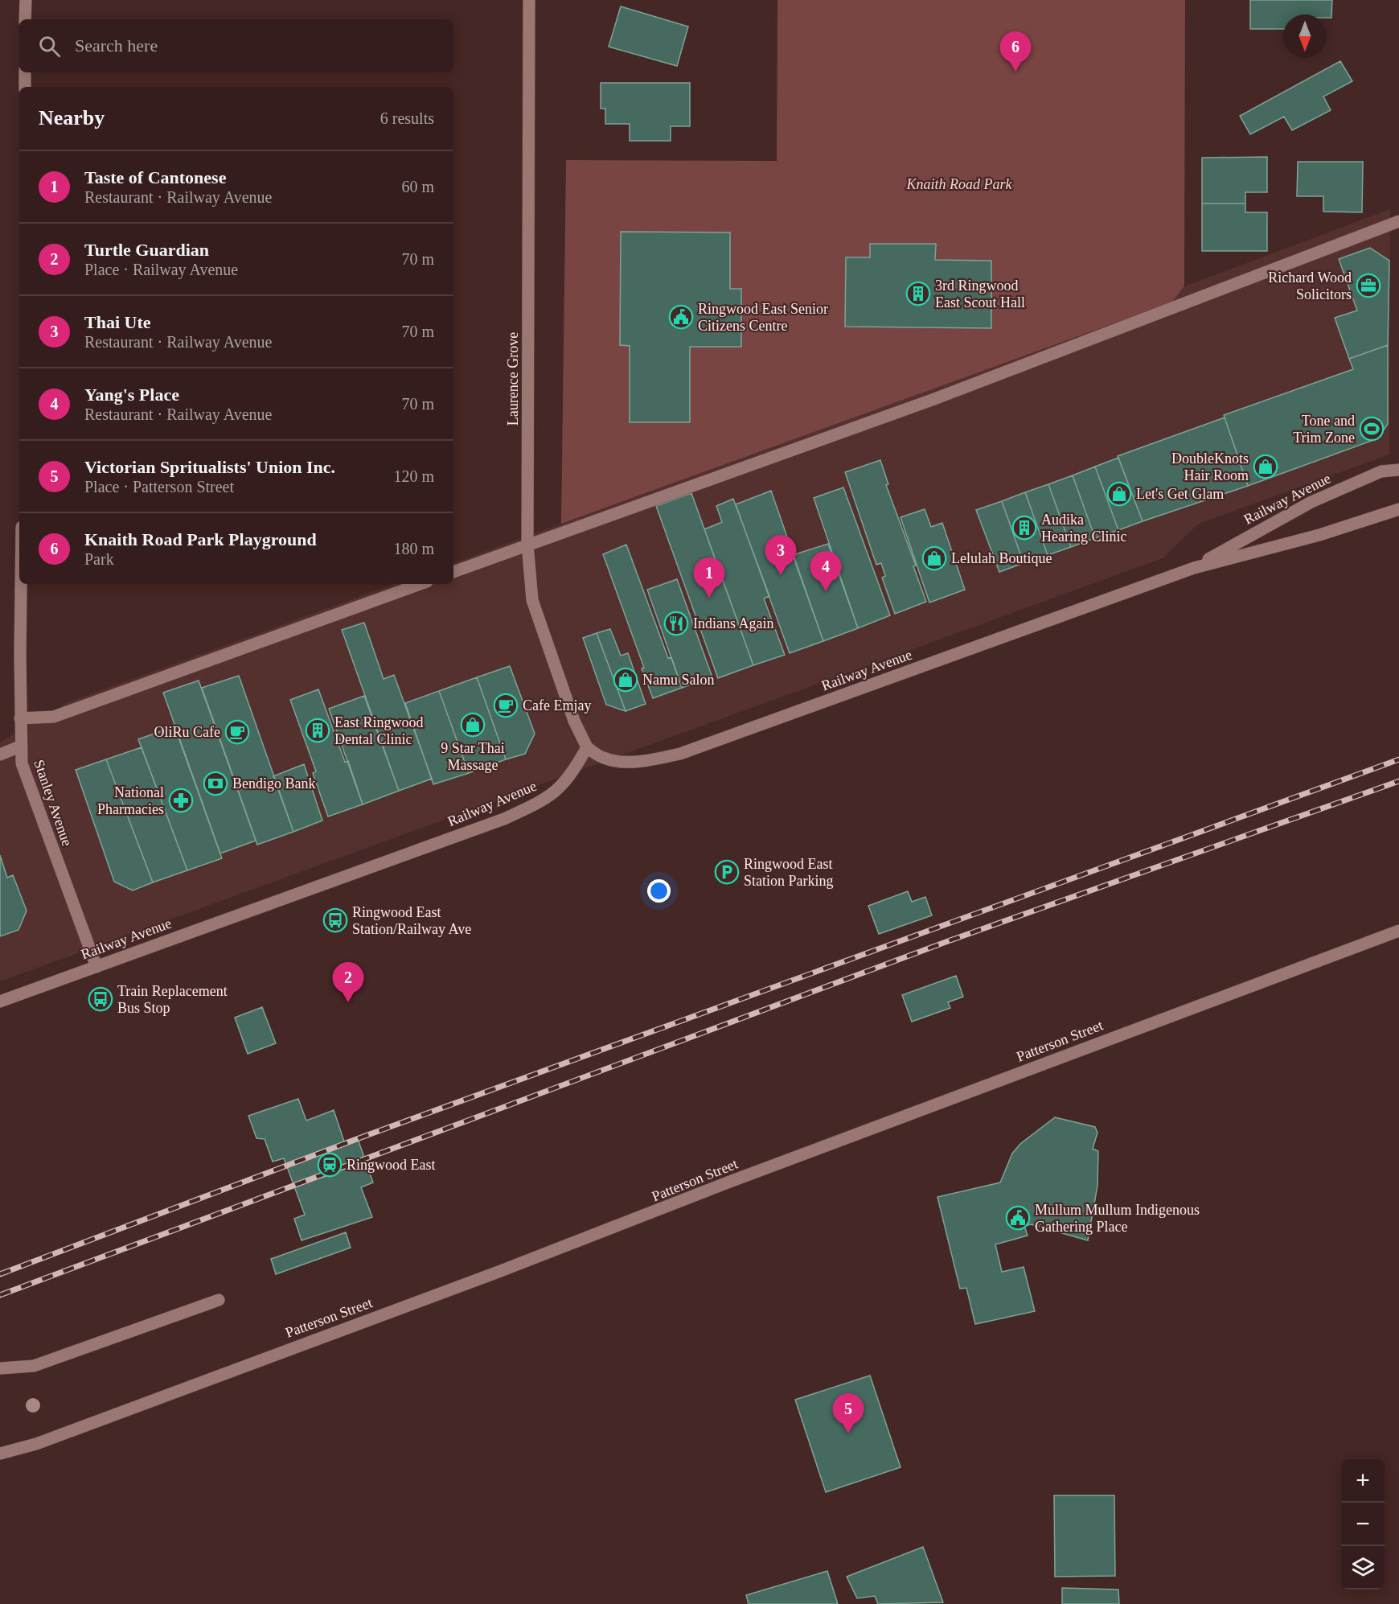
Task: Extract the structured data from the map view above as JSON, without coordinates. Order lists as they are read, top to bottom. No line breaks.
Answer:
{"streets":{"street":["Laurence Grove","Railway Avenue","Stanley Avenue","Patterson Street"]},"crossings":[["Laurence Grove","Railway Avenue"],["Railway Avenue","Stanley Avenue"]],"parks":["Knaith Road Park"],"places":{"office":["Richard Wood Solicitors"],"building":["3rd Ringwood East Scout Hall","Audika Hearing Clinic","East Ringwood Dental Clinic"],"public building":["Ringwood East Senior Citizens Centre","Mullum Mullum Indigenous Gathering Place"],"sports":["Tone and Trim Zone"],"shop":["DoubleKnots Hair Room","Let's Get Glam","Lelulah Boutique","Namu Salon","9 Star Thai Massage"],"restaurant":["Indians Again"],"cafe":["Cafe Emjay","OliRu Cafe"],"bank":["Bendigo Bank"],"pharmacy":["National Pharmacies"],"parking":["Ringwood East Station Parking"],"bus stop":["Ringwood East Station/Railway Ave","Train Replacement Bus Stop"],"station":["Ringwood East"]},"north":"bottom","page":{"search":"Search here","pins":["6","3","4","1","2","5"],"heading":["Nearby","6 results"],"list":[{"mark":"1","name":"Taste of Cantonese","note":"Restaurant · Railway Avenue","value":"60 m"},{"mark":"2","name":"Turtle Guardian","note":"Place · Railway Avenue","value":"70 m"},{"mark":"3","name":"Thai Ute","note":"Restaurant · Railway Avenue","value":"70 m"},{"mark":"4","name":"Yang's Place","note":"Restaurant · Railway Avenue","value":"70 m"},{"mark":"5","name":"Victorian Spritualists' Union Inc.","note":"Place · Patterson Street","value":"120 m"},{"mark":"6","name":"Knaith Road Park Playground","note":"Park","value":"180 m"}],"map_buttons":["+","−"]}}
